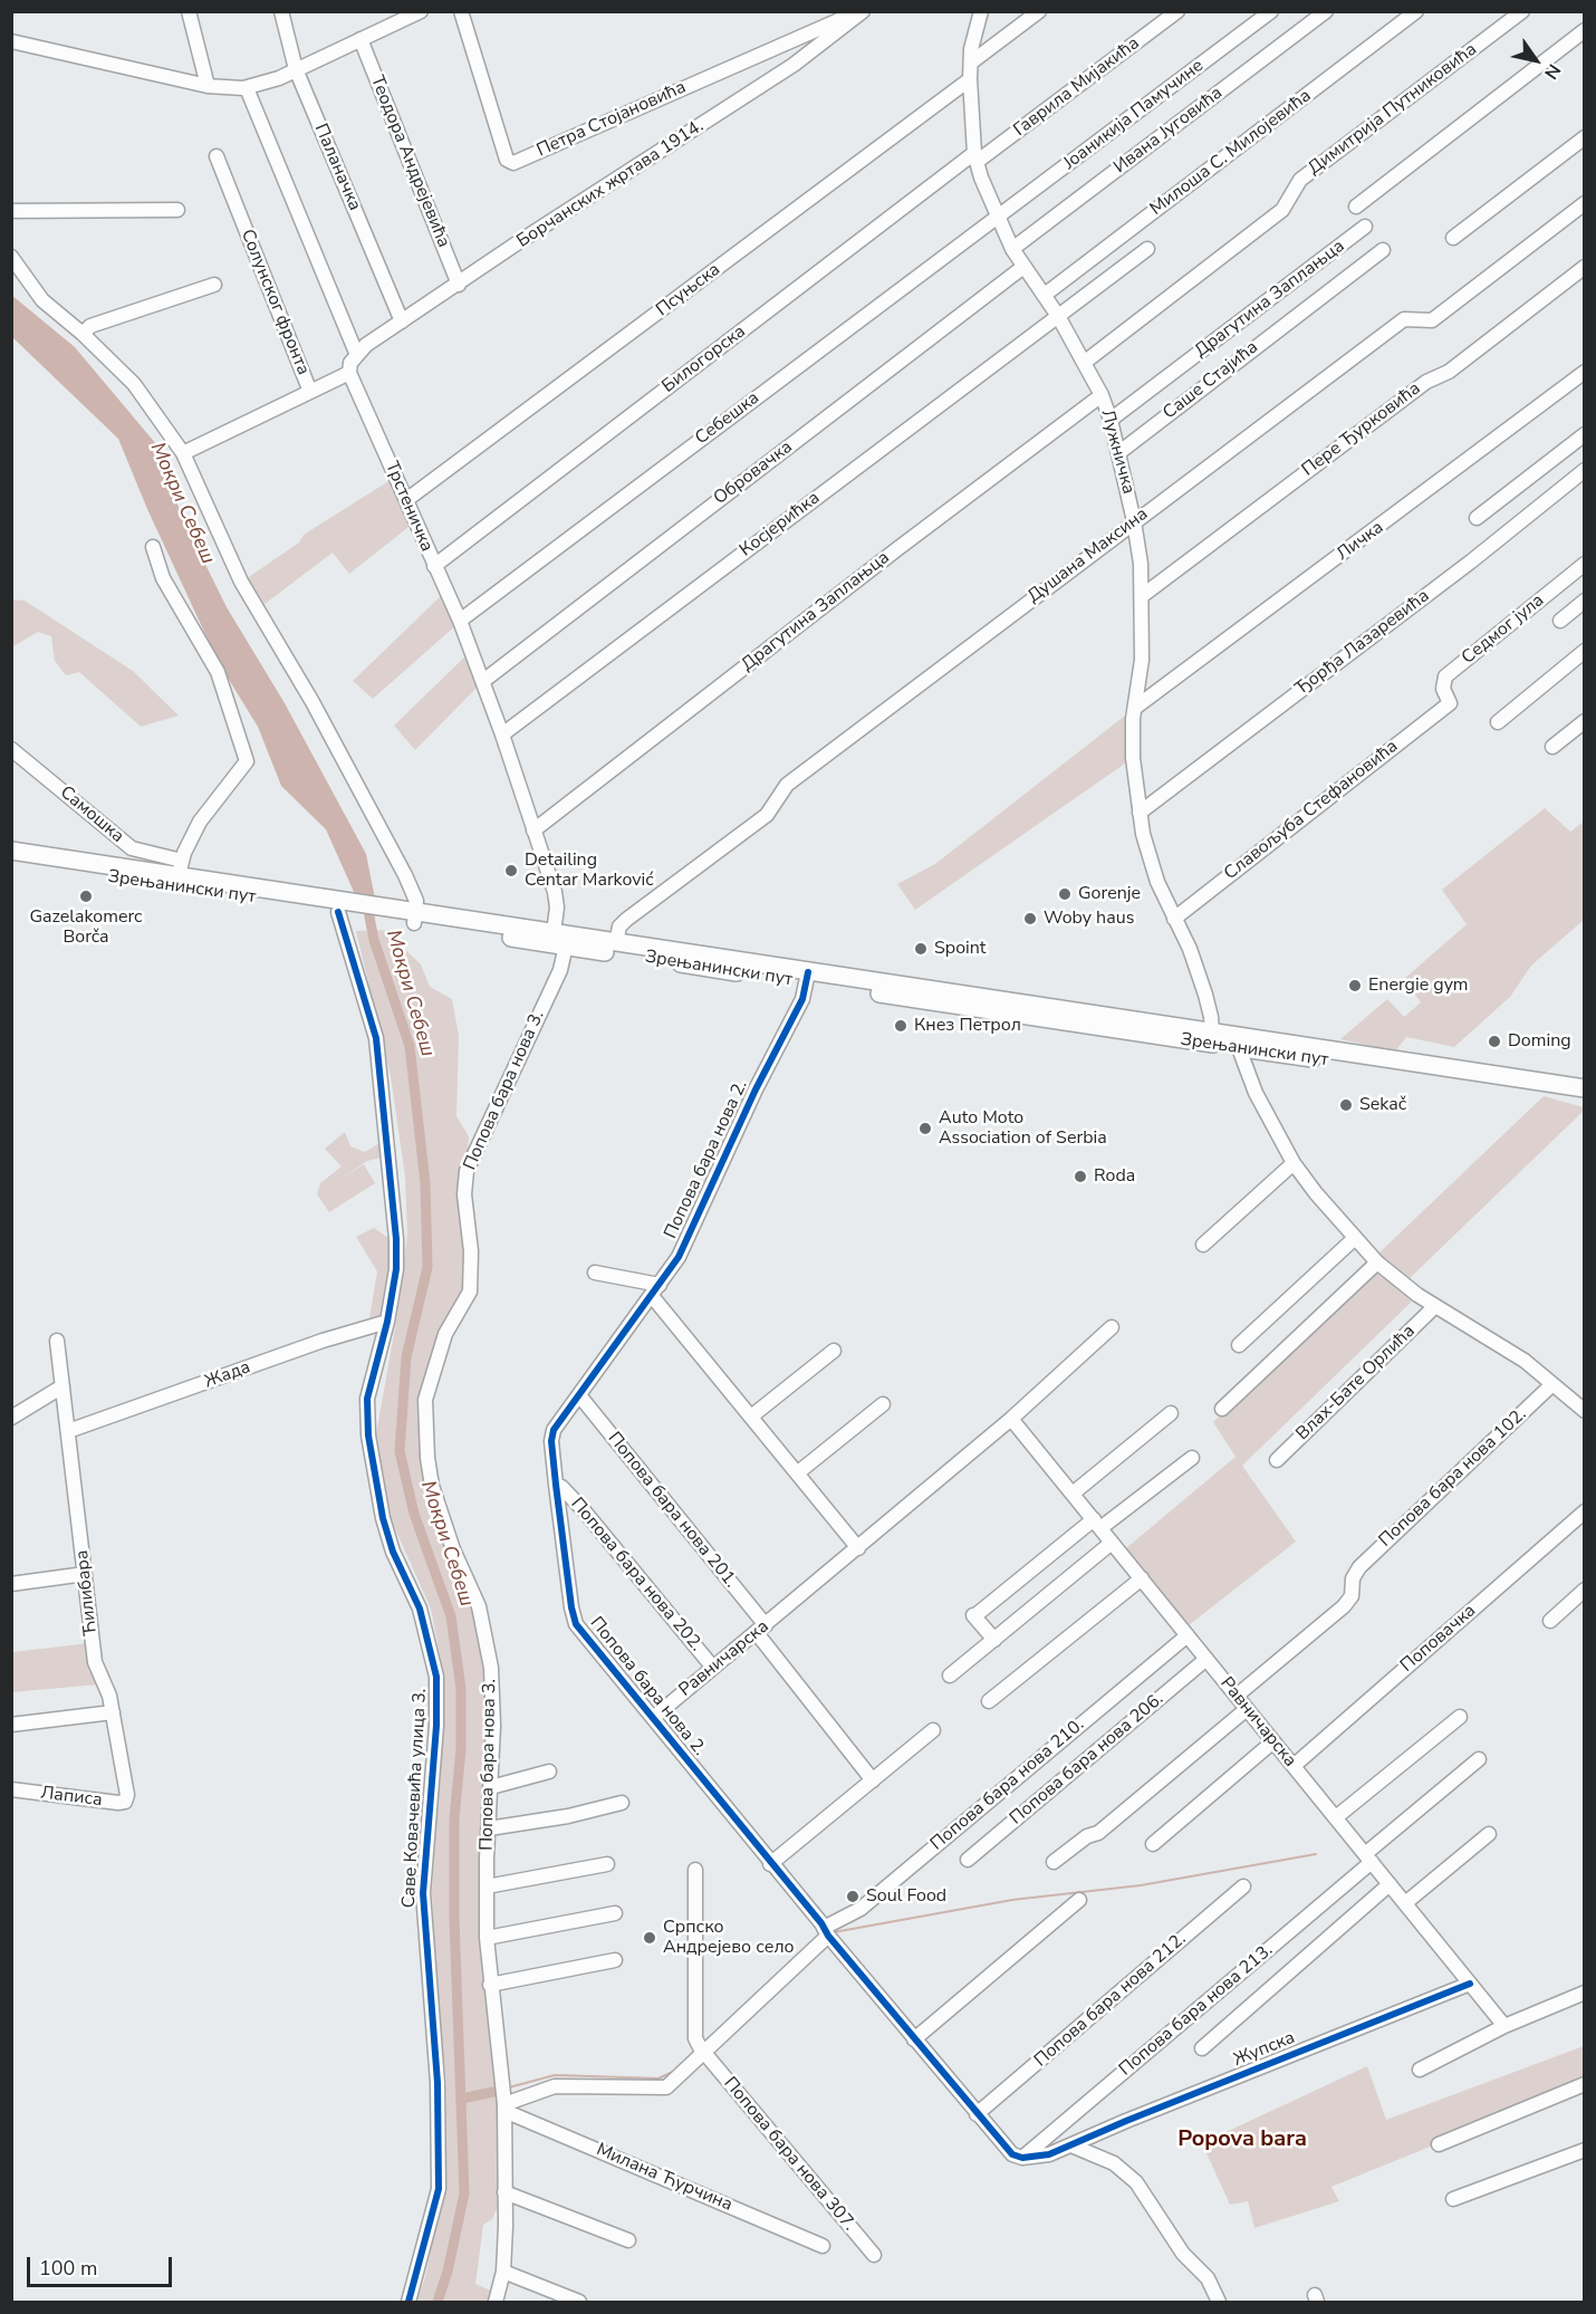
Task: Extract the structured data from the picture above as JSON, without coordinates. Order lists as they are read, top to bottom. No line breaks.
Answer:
{"streets":{"main road":["Зрењанински пут"],"street":["Гаврила Мијакића","Димитрија Путниковића","Јоаникија Памучине","Петра Стојановића","Ивана Југовића","Милоша С. Милојевића","Теодора Андрејевића","Паланачка","Борчанских жртава 1914.","Псуњска","Драгутина Заплањца","Солунског фронта","Билогорска","Саше Стајића","Себешка","Пере Ђурковића","Лужничка","Обровачка","Трстеничка","Косјерићка","Личка","Душана Максина","Седмог јула","Ђорђа Лазаревића","Славољуба Стефановића","Самошка","Попова бара нова 3.","Попова бара нова 2.","Жада","Влах-Бате Орлића","Попова бара нова 102.","Попова бара нова 201.","Попова бара нова 202.","Ћилибара","Поповачка","Равничарска","Попова бара нова 206.","Попова бара нова 210.","Лаписа","Саве Ковачевића улица 3.","Попова бара нова 212.","Попова бара нова 213.","Жупска","Попова бара нова 307.","Милана Ћурчина"]},"crossings":[["Гаврила Мијакића","Билогорска"],["Гаврила Мијакића","Лужничка"],["Димитрија Путниковића","Лужничка"],["Јоаникија Памучине","Себешка"],["Јоаникија Памучине","Лужничка"],["Петра Стојановића","Борчанских жртава 1914."],["Ивана Југовића","Лужничка"],["Милоша С. Милојевића","Лужничка"],["Теодора Андрејевића","Борчанских жртава 1914."],["Паланачка","Борчанских жртава 1914."],["Псуњска","Лужничка"],["Псуњска","Трстеничка"],["Драгутина Заплањца","Лужничка"],["Драгутина Заплањца","Трстеничка"],["Билогорска","Лужничка"],["Билогорска","Трстеничка"],["Саше Стајића","Лужничка"],["Себешка","Лужничка"],["Себешка","Трстеничка"],["Пере Ђурковића","Лужничка"],["Лужничка","Обровачка"],["Лужничка","Косјерићка"],["Лужничка","Личка"],["Лужничка","Душана Максина"],["Лужничка","Ђорђа Лазаревића"],["Лужничка","Славољуба Стефановића"],["Лужничка","Зрењанински пут"],["Обровачка","Трстеничка"],["Трстеничка","Косјерићка"],["Трстеничка","Зрењанински пут"],["Душана Максина","Зрењанински пут"],["Седмог јула","Славољуба Стефановића"],["Самошка","Зрењанински пут"],["Зрењанински пут","Попова бара нова 3."],["Зрењанински пут","Попова бара нова 2."],["Зрењанински пут","Саве Ковачевића улица 3."],["Попова бара нова 3.","Попова бара нова 210."],["Попова бара нова 3.","Милана Ћурчина"],["Попова бара нова 2.","Попова бара нова 201."],["Попова бара нова 2.","Попова бара нова 202."],["Попова бара нова 2.","Равничарска"],["Попова бара нова 2.","Попова бара нова 210."],["Попова бара нова 2.","Попова бара нова 212."],["Попова бара нова 2.","Попова бара нова 213."],["Жада","Ћилибара"],["Жада","Саве Ковачевића улица 3."],["Попова бара нова 102.","Равничарска"],["Попова бара нова 201.","Равничарска"],["Попова бара нова 202.","Равничарска"],["Ћилибара","Лаписа"],["Поповачка","Равничарска"],["Равничарска","Попова бара нова 206."],["Равничарска","Попова бара нова 210."],["Равничарска","Попова бара нова 213."],["Равничарска","Жупска"],["Попова бара нова 210.","Попова бара нова 307."],["Попова бара нова 210.","Милана Ћурчина"]],"districts":["Popova bara"],"water":["Мокри Себеш"],"places":["Detailing Centar Marković","Gorenje","Gazelakomerc Borča","Woby haus","Spoint","Energie gym","Кнез Петрол","Doming","Sekač","Auto Moto Association of Serbia","Roda","Soul Food","Српско Андрејево село"],"scale_bar":"100 m","north":"bottom right"}
